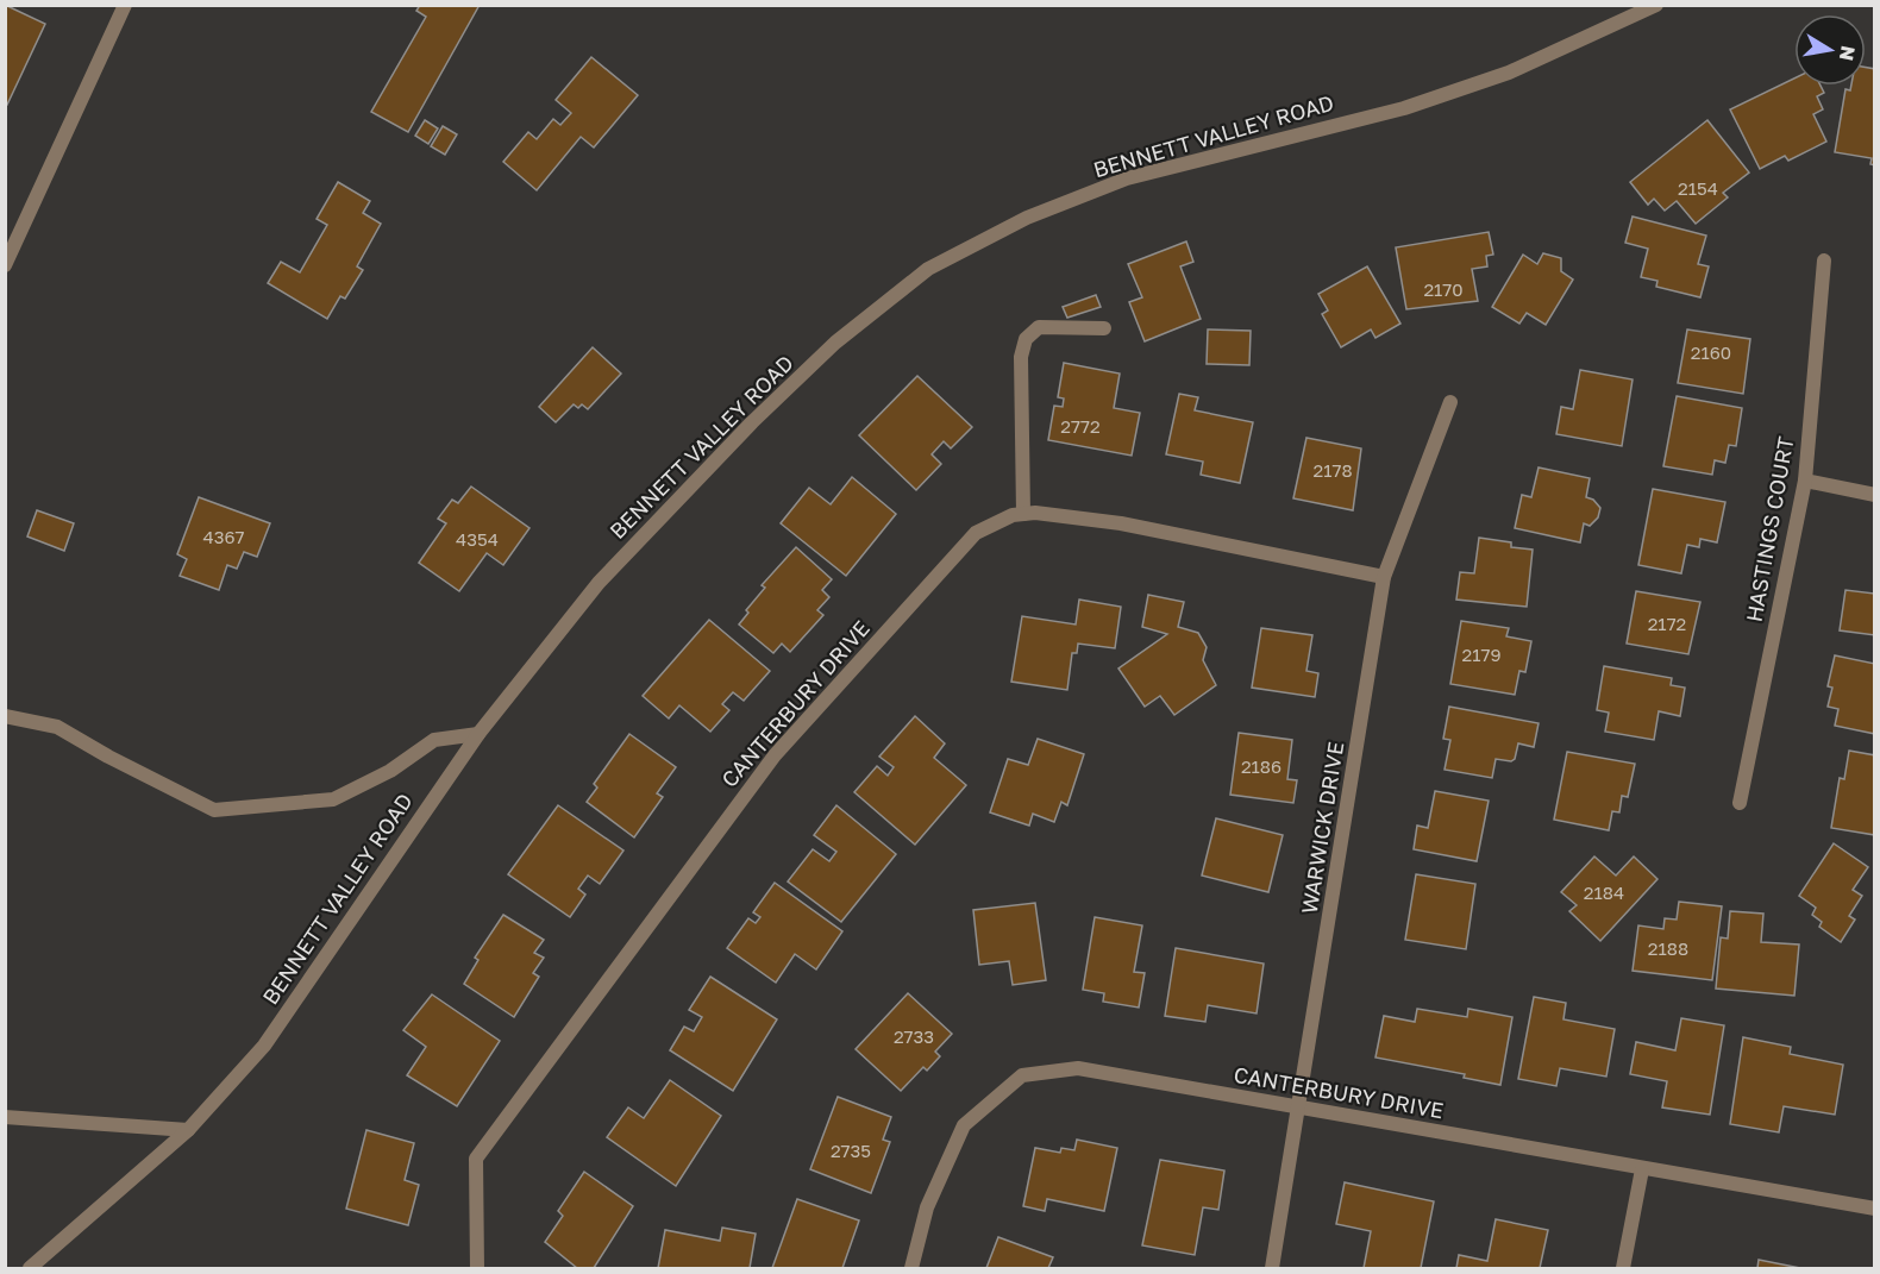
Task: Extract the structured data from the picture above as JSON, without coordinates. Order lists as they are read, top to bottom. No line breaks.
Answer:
{"streets":{"street":["BENNETT VALLEY ROAD","HASTINGS COURT","CANTERBURY DRIVE","WARWICK DRIVE"]},"crossings":[["CANTERBURY DRIVE","WARWICK DRIVE"]],"house_numbers":["2154","2170","2160","2772","2178","4367","4354","2172","2179","2186","2184","2188","2733","2735"],"north":"right"}
